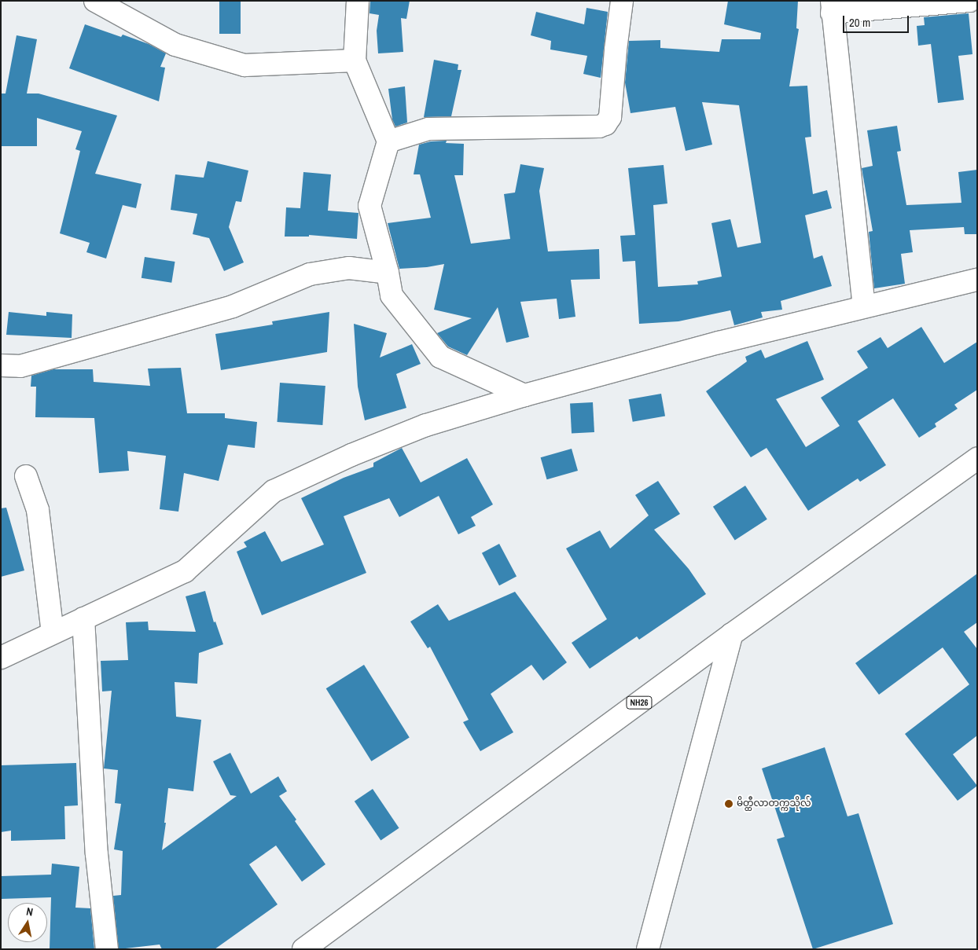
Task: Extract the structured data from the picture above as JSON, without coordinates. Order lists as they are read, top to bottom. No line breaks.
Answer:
{"streets":{"main road":["NH26"]},"places":["မိတ္ထီလာတက္ကသိုလ်"],"scale_bar":"20 m","north":"top"}
